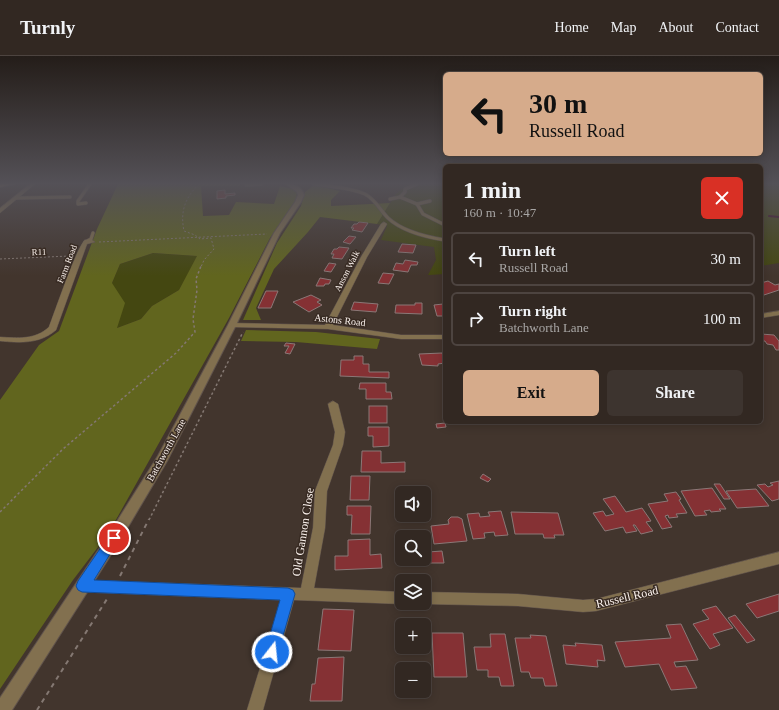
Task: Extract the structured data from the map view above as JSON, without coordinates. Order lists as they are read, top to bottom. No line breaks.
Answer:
{"streets":{"street":["Farm Road","Anson Walk","Astons Road","Batchworth Lane","Old Gannon Close","Russell Road"],"path":["R11"]},"crossings":[["R11","Farm Road"],["Anson Walk","Astons Road"],["Astons Road","Batchworth Lane"]],"page":{"header":"Turnly","nav":["Home","Map","About","Contact"],"turn":["30 m","Russell Road"],"heading":["1 min","160 m · 10:47"],"list":[{"name":"Turn left","note":"Russell Road","value":"30 m"},{"name":"Turn right","note":"Batchworth Lane","value":"100 m"}],"buttons":["Exit","Share"],"map_buttons":["+","−"]}}
